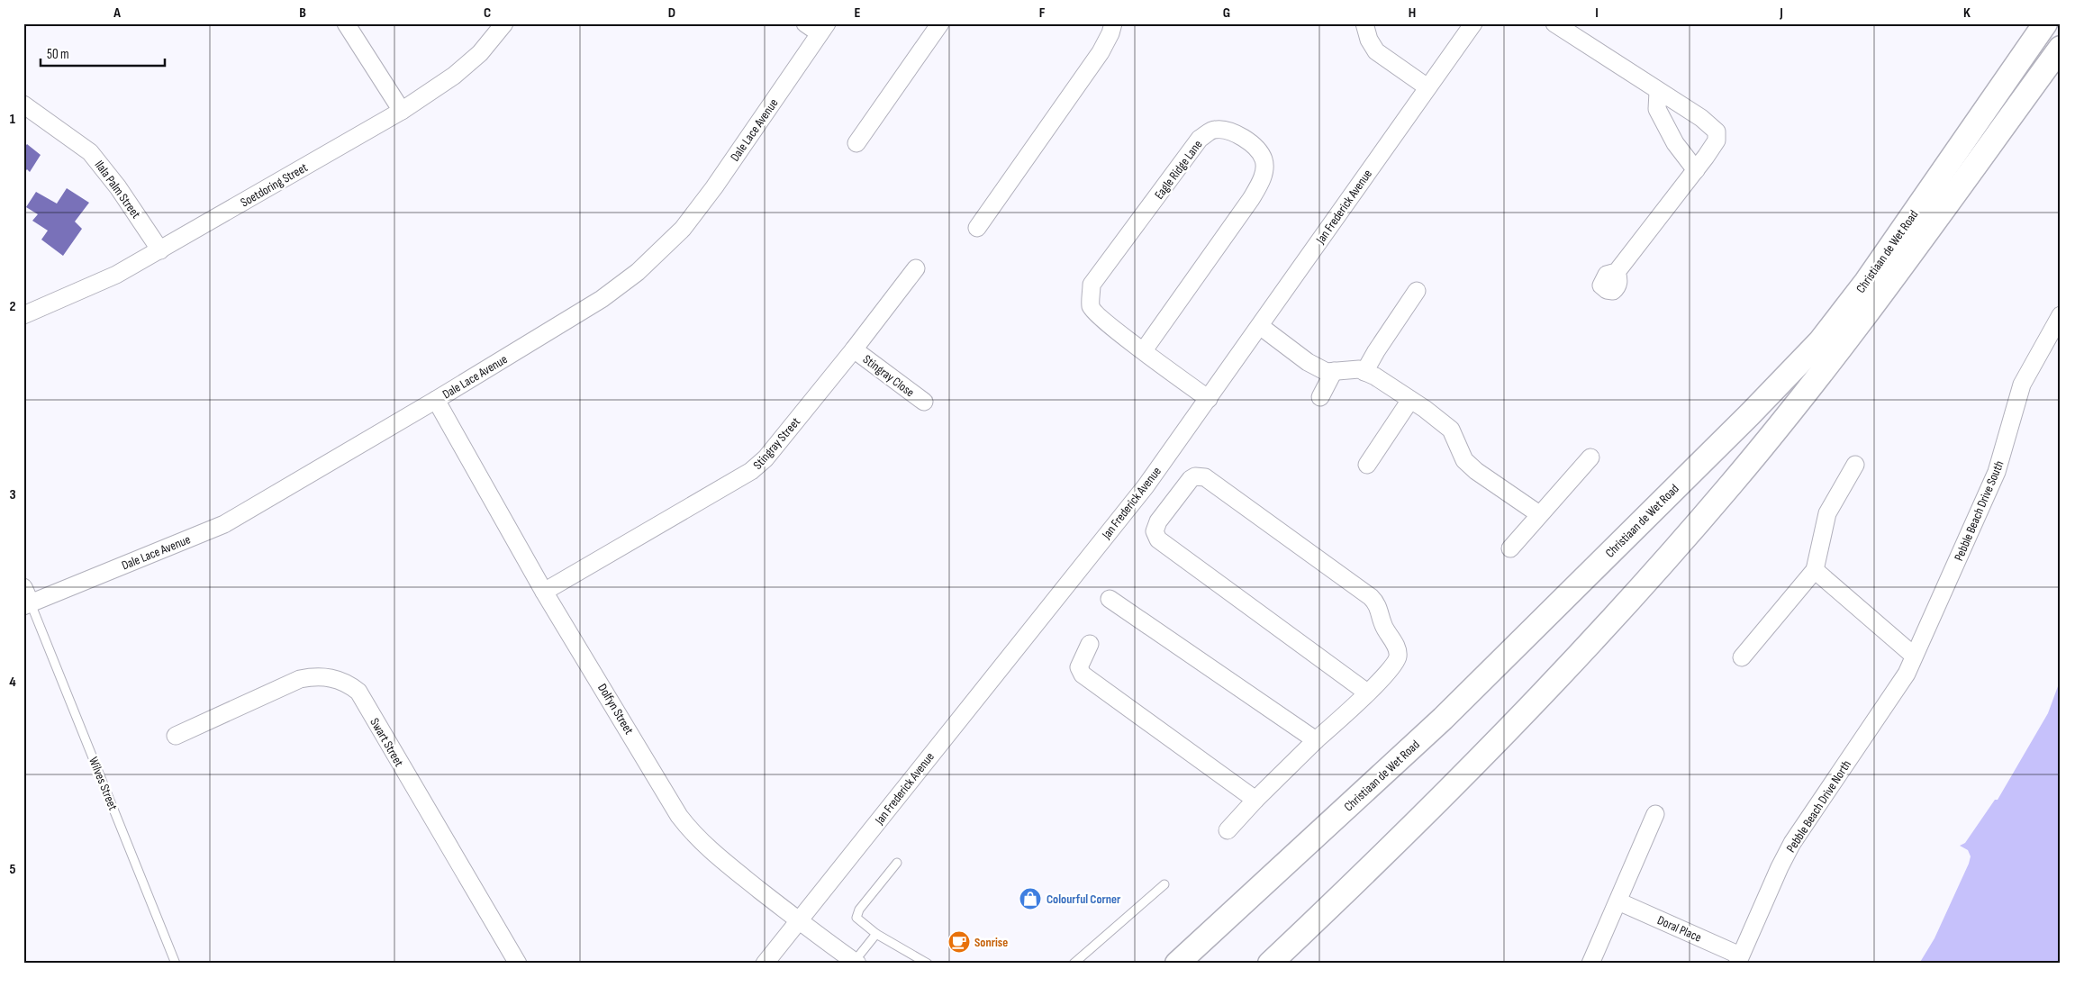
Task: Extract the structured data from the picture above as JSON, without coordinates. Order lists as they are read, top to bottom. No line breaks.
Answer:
{"streets":{"main road":["Christiaan de Wet Road"],"street":["Dale Lace Avenue","Eagle Ridge Lane","Soetdoring Street","Ilala Palm Street","Jan Frederick Avenue","Stingray Close","Stingray Street","Pebble Beach Drive South","Dolfyn Street","Swart Street","Pebble Beach Drive North","Doral Place"],"lane":["Wilves Street"]},"crossings":[["Dale Lace Avenue","Dolfyn Street"],["Dale Lace Avenue","Wilves Street"],["Eagle Ridge Lane","Jan Frederick Avenue"],["Soetdoring Street","Ilala Palm Street"],["Jan Frederick Avenue","Dolfyn Street"],["Stingray Close","Stingray Street"],["Stingray Street","Dolfyn Street"],["Pebble Beach Drive South","Pebble Beach Drive North"],["Pebble Beach Drive North","Doral Place"]],"places":{"shop":["Colourful Corner"],"cafe":["Sonrise"]},"scale_bar":"50 m","grid":{"columns":["A","B","C","D","E","F","G","H","I","J","K"],"rows":["1","2","3","4","5"]}}
